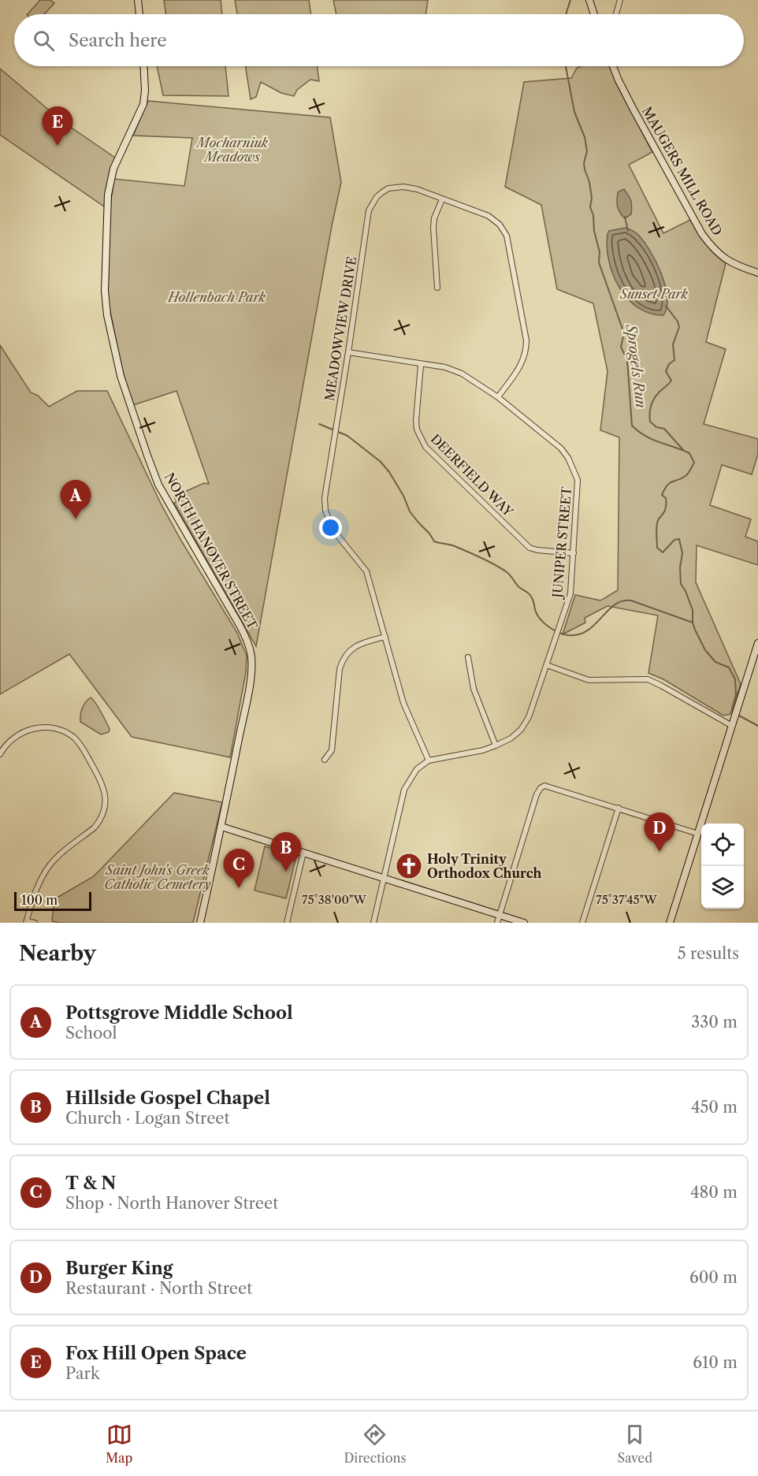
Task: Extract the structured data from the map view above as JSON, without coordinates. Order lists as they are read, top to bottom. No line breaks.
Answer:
{"streets":{"street":["MAUGERS MILL ROAD","MEADOWVIEW DRIVE","DEERFIELD WAY","JUNIPER STREET","NORTH HANOVER STREET"]},"crossings":[["MEADOWVIEW DRIVE","JUNIPER STREET"],["DEERFIELD WAY","JUNIPER STREET"]],"water":["Sprogels Run"],"parks":["Mocharniuk Meadows","Sunset Park","Hollenbach Park","Saint John's Greek Catholic Cemetery"],"places":{"church":["Holy Trinity Orthodox Church"]},"scale_bar":"100 m","page":{"search":"Search here","pins":["E","A","D","B","C"],"scale":"100 m","heading":["Nearby","5 results"],"list":[{"mark":"A","name":"Pottsgrove Middle School","note":"School","value":"330 m"},{"mark":"B","name":"Hillside Gospel Chapel","note":"Church · Logan Street","value":"450 m"},{"mark":"C","name":"T & N","note":"Shop · North Hanover Street","value":"480 m"},{"mark":"D","name":"Burger King","note":"Restaurant · North Street","value":"600 m"},{"mark":"E","name":"Fox Hill Open Space","note":"Park","value":"610 m"}],"nav":["Map","Directions","Saved"]},"coordinates":["75°38'00\"W","75°37'45\"W"]}
